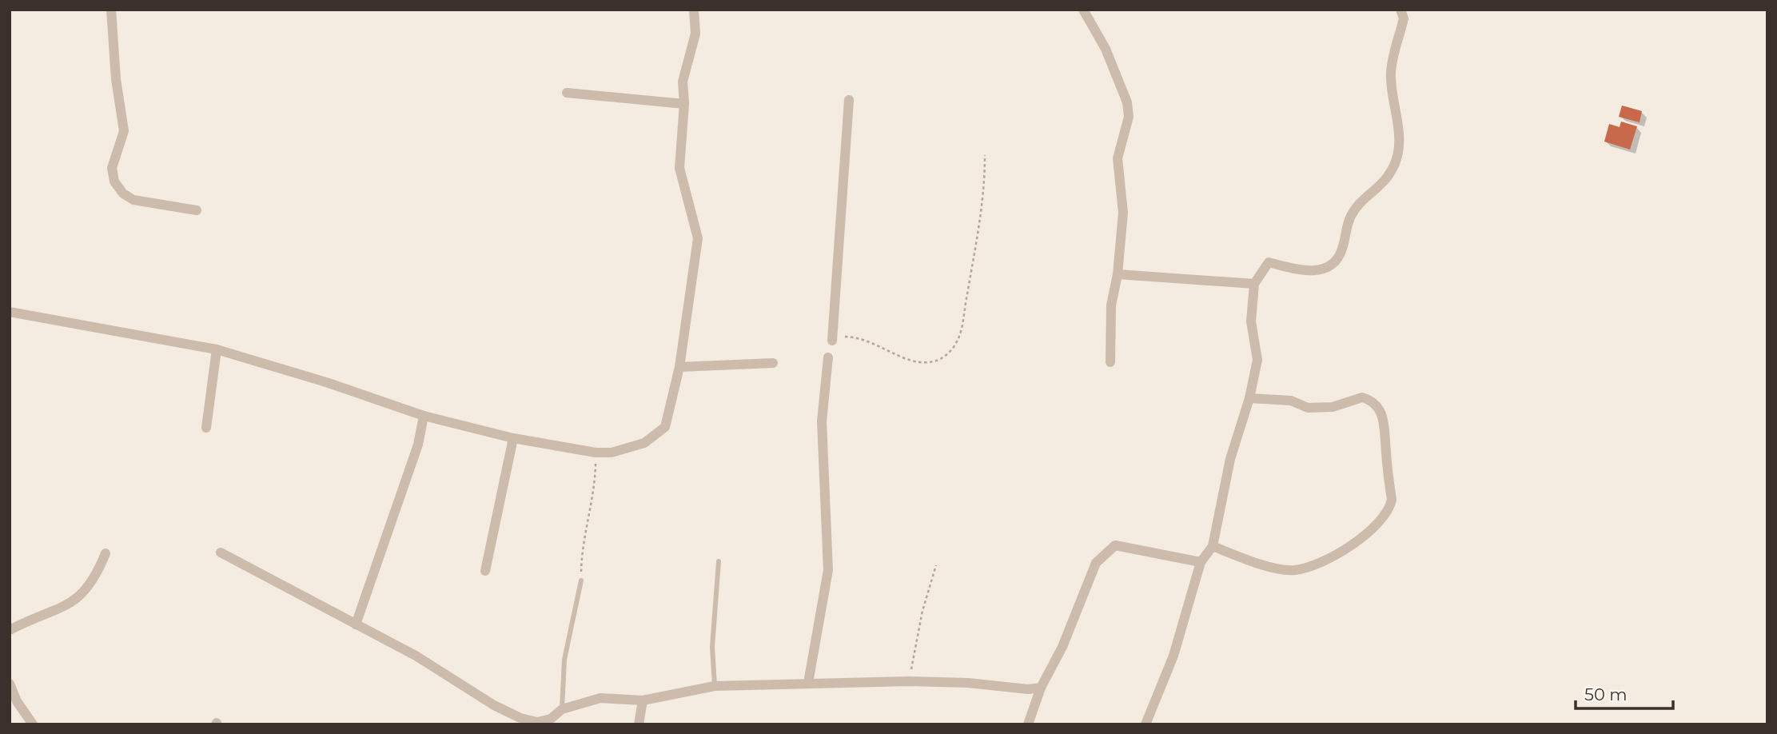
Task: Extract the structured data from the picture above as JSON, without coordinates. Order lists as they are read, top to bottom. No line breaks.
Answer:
{"scale_bar":"50 m"}
